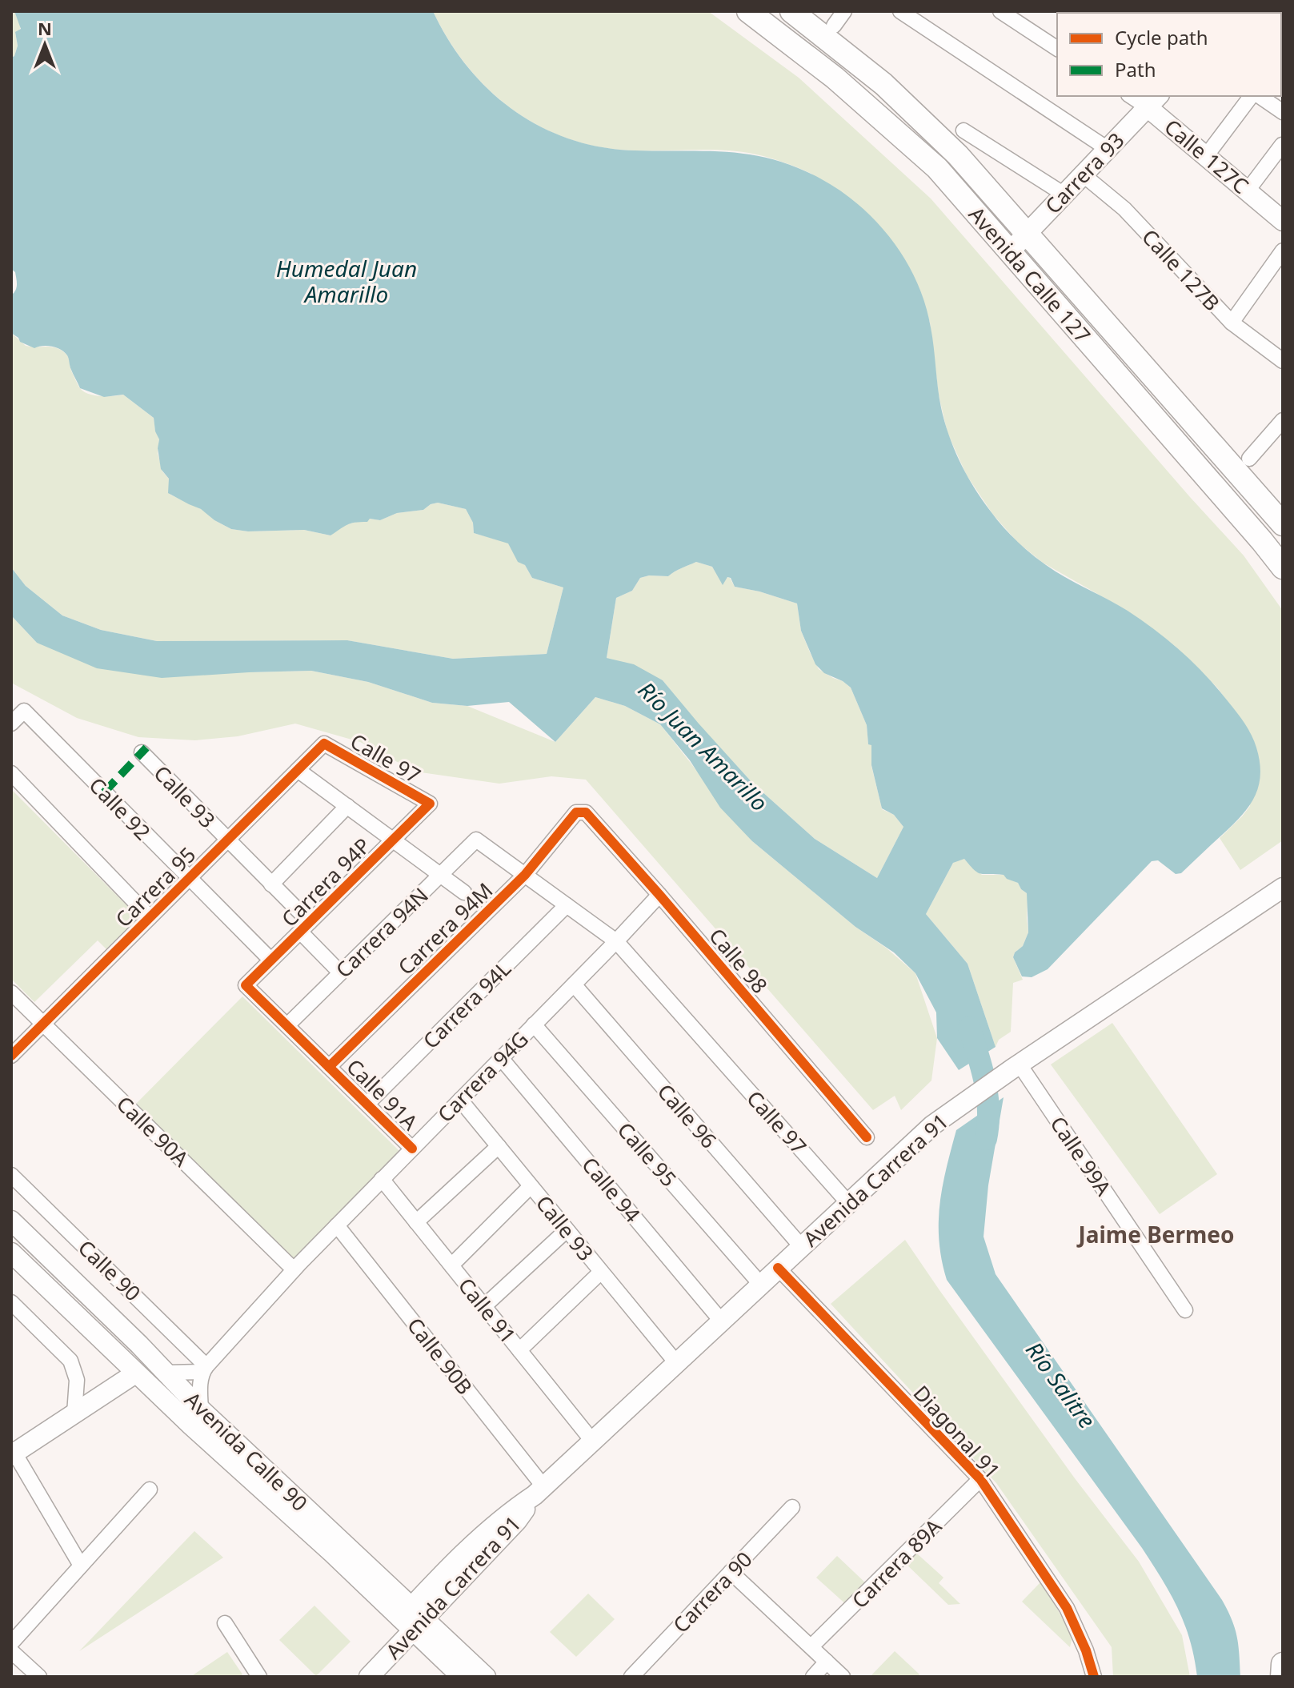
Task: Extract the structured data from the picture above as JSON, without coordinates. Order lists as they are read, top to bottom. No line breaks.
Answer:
{"streets":{"main road":["Calle 127C","Carrera 93","Avenida Calle 127","Avenida Carrera 91","Avenida Calle 90"],"street":["Calle 127B","Calle 97","Calle 93","Calle 92","Carrera 94P","Carrera 95","Carrera 94M","Carrera 94N","Calle 98","Carrera 94L","Carrera 94G","Calle 91A","Calle 96","Calle 90A","Calle 95","Calle 99A","Calle 94","Calle 90","Calle 91","Calle 90B","Diagonal 91","Carrera 89A","Carrera 90"]},"crossings":[["Calle 127C","Carrera 93"],["Carrera 93","Calle 127B"],["Carrera 93","Avenida Calle 127"],["Calle 97","Carrera 94P"],["Calle 97","Carrera 95"],["Calle 97","Carrera 94M"],["Calle 97","Carrera 94N"],["Calle 97","Carrera 94L"],["Calle 97","Carrera 94G"],["Calle 97","Avenida Carrera 91"],["Calle 93","Carrera 94P"],["Calle 93","Carrera 95"],["Calle 93","Carrera 94N"],["Calle 93","Carrera 94G"],["Calle 92","Carrera 94P"],["Calle 92","Carrera 95"],["Carrera 94P","Calle 91A"],["Carrera 95","Calle 90A"],["Carrera 94M","Calle 98"],["Carrera 94M","Calle 91A"],["Carrera 94N","Calle 91A"],["Calle 98","Carrera 94G"],["Carrera 94L","Calle 91A"],["Carrera 94G","Calle 91A"],["Carrera 94G","Calle 96"],["Carrera 94G","Calle 90A"],["Carrera 94G","Calle 95"],["Carrera 94G","Calle 94"],["Carrera 94G","Calle 90"],["Carrera 94G","Calle 91"],["Carrera 94G","Calle 90B"],["Calle 96","Avenida Carrera 91"],["Calle 95","Avenida Carrera 91"],["Calle 99A","Avenida Carrera 91"],["Avenida Carrera 91","Calle 94"],["Avenida Carrera 91","Calle 91"],["Avenida Carrera 91","Calle 90B"],["Avenida Carrera 91","Diagonal 91"],["Avenida Carrera 91","Avenida Calle 90"],["Diagonal 91","Carrera 89A"]],"districts":["Jaime Bermeo"],"water":["Humedal Juan Amarillo","Río Juan Amarillo","Río Salitre"],"legend":["Cycle path","Path"],"north":"top"}
